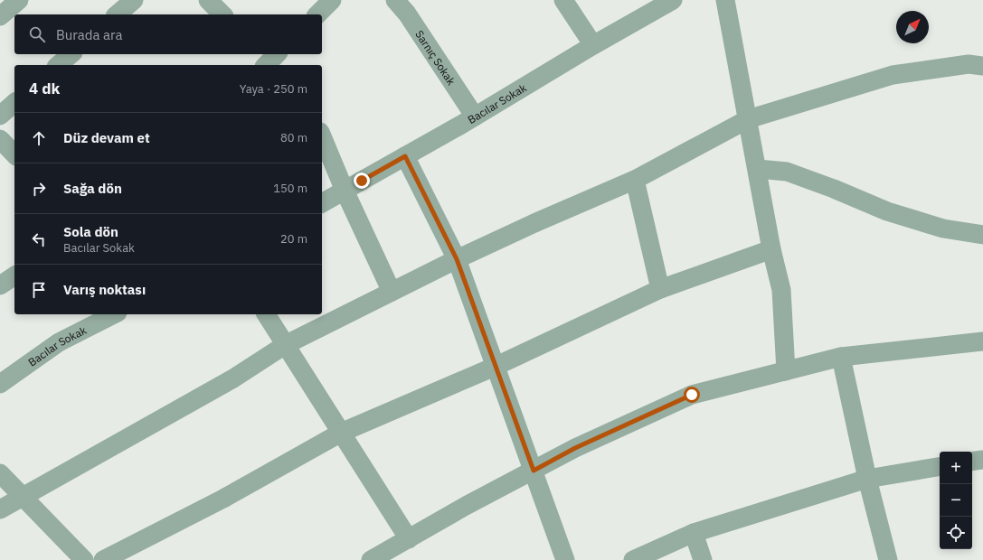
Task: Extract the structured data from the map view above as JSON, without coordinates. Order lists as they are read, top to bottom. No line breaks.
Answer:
{"streets":{"street":["Sarnıç Sokak","Bacılar Sokak"]},"crossings":[["Sarnıç Sokak","Bacılar Sokak"]],"north":"top right","page":{"search":"Burada ara","heading":["4 dk","Yaya · 250 m"],"list":[["Düz devam et","80 m"],["Sağa dön","150 m"],["Sola dön","Bacılar Sokak","20 m"],"Varış noktası"],"map_buttons":["+","−"]}}
